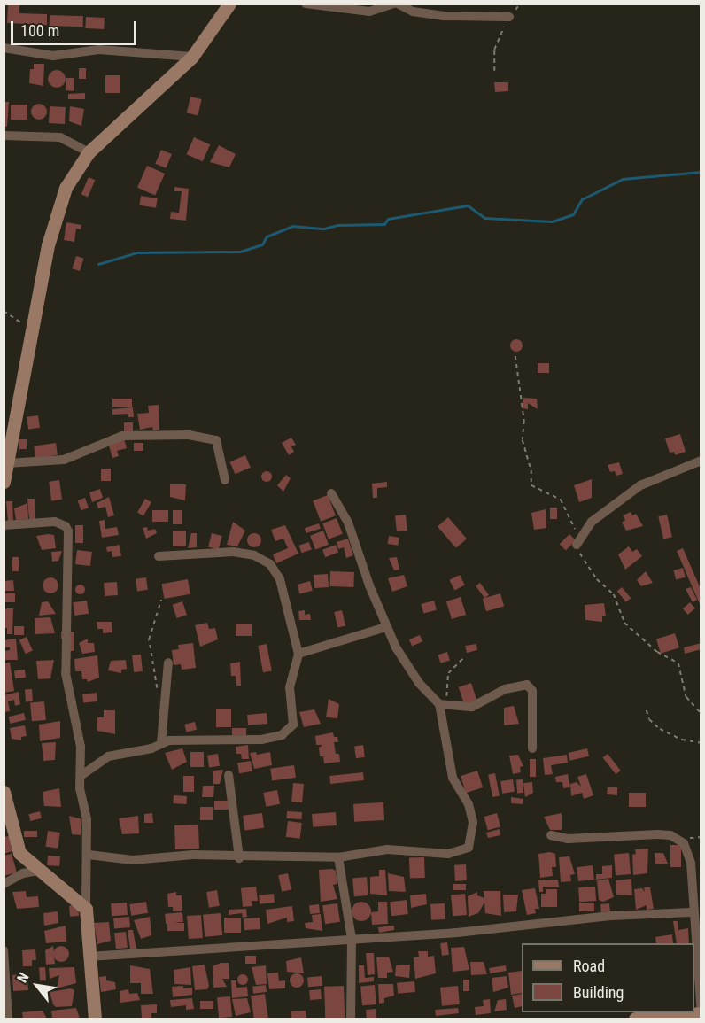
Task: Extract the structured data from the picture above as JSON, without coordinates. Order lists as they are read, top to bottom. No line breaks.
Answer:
{"legend":["Road","Building"],"scale_bar":"100 m","north":"top left"}
